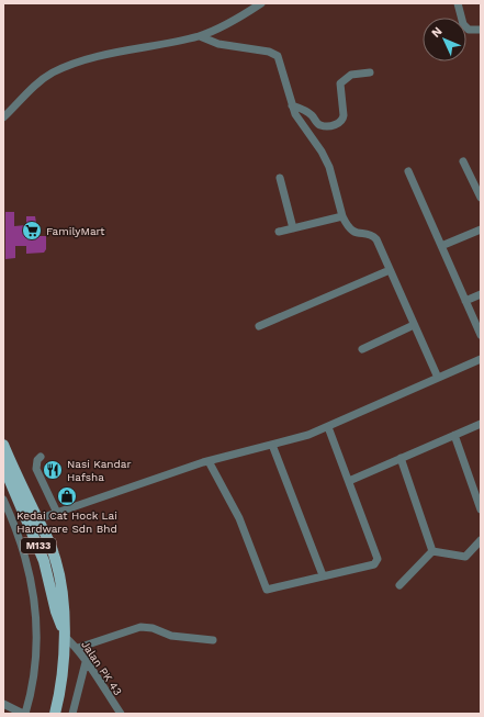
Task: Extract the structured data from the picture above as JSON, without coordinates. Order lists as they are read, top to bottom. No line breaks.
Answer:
{"streets":{"main road":["M133"],"street":["Jalan PK 43"]},"crossings":[["M133","Jalan PK 43"]],"places":{"supermarket":["FamilyMart"],"restaurant":["Nasi Kandar Hafsha"],"shop":["Kedai Cat Hock Lai Hardware Sdn Bhd"]},"north":"top left"}
